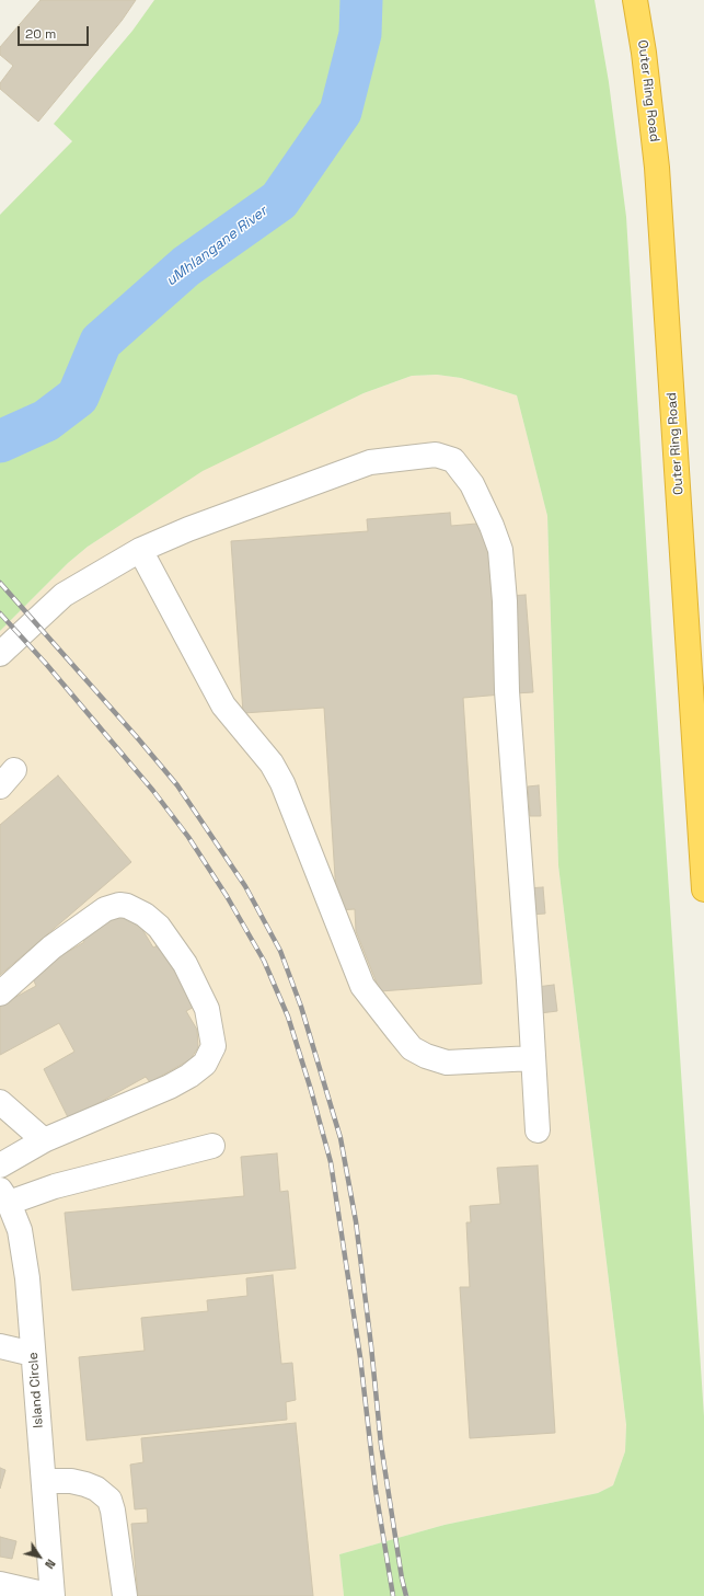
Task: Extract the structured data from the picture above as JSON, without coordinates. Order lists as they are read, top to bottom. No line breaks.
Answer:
{"streets":{"highway":["Outer Ring Road"],"street":["Island Circle"]},"water":["uMhlangane River"],"scale_bar":"20 m","north":"bottom right"}
